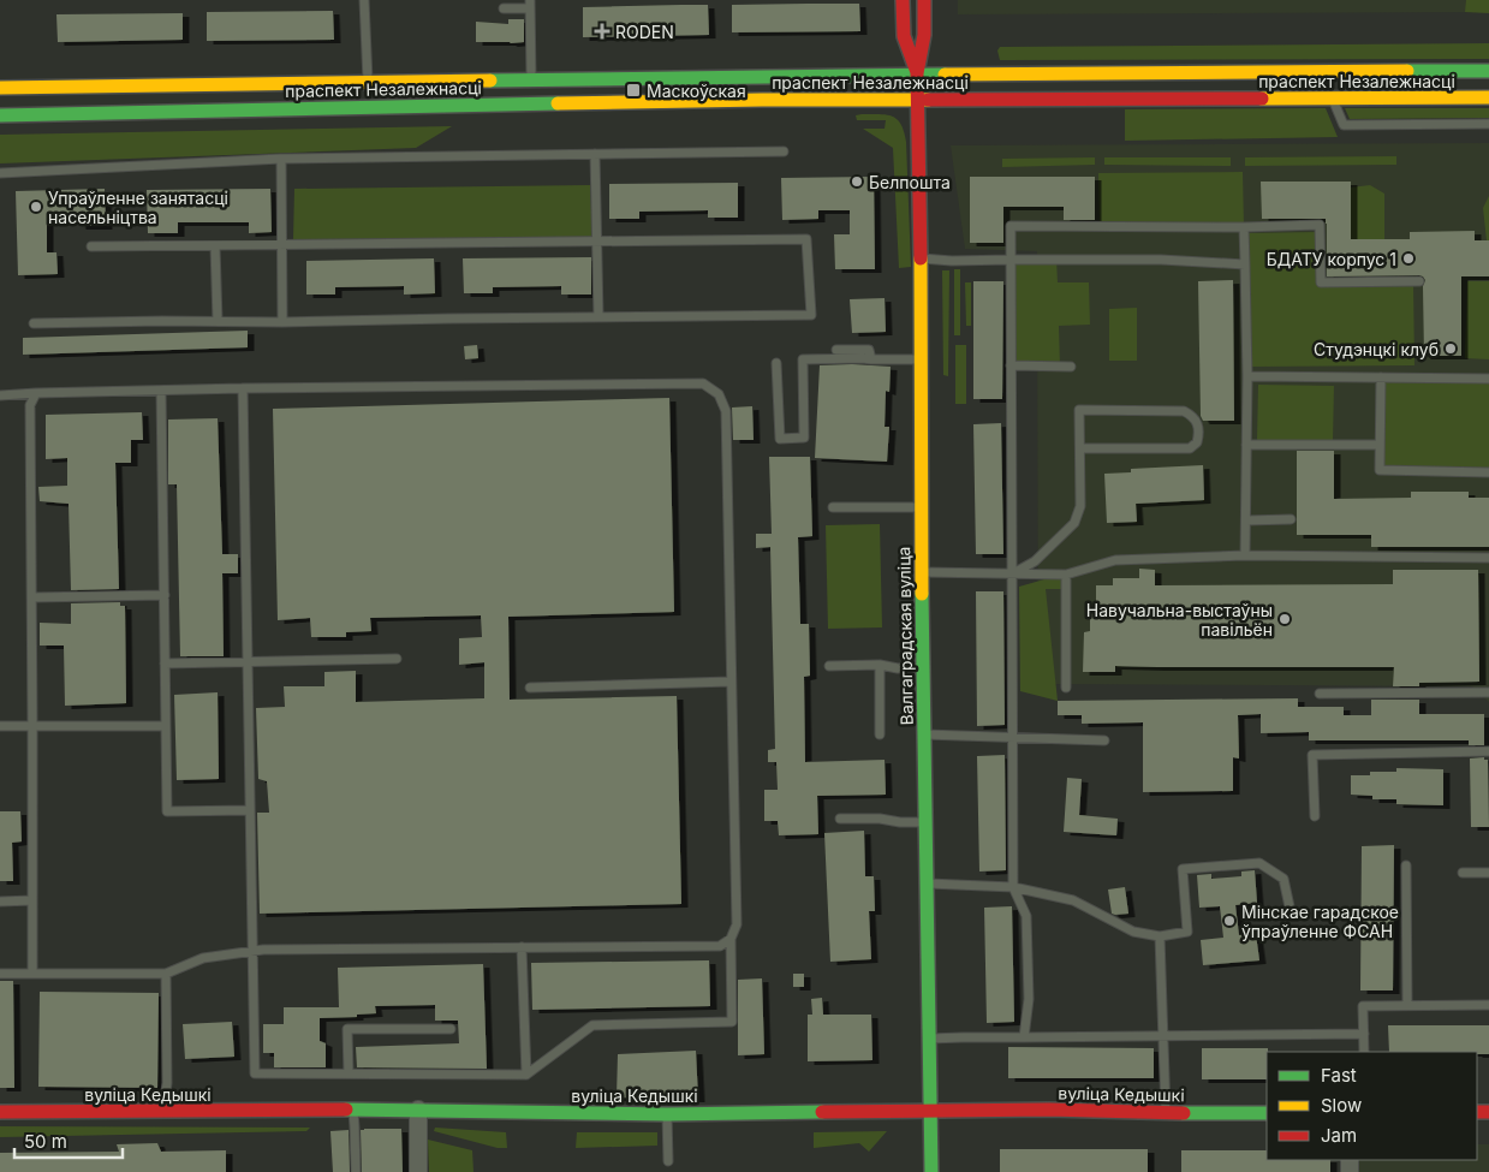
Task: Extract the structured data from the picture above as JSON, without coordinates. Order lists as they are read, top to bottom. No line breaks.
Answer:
{"streets":{"main road":["праспект Незалежнасці","Валгаградская вуліца","вуліца Кедышкі"]},"crossings":[["праспект Незалежнасці","Валгаградская вуліца"],["Валгаградская вуліца","вуліца Кедышкі"]],"places":{"health":["RODEN"],"transit":["Маскоўская"],"other":["Белпошта","Упраўленне занятасці насельніцтва","БДАТУ корпус 1","Студэнцкі клуб","Навучальна-выстаўны павільён","Мінскае гарадское ўпраўленне ФСАН"]},"legend":["Fast","Slow","Jam"],"scale_bar":"50 m"}
